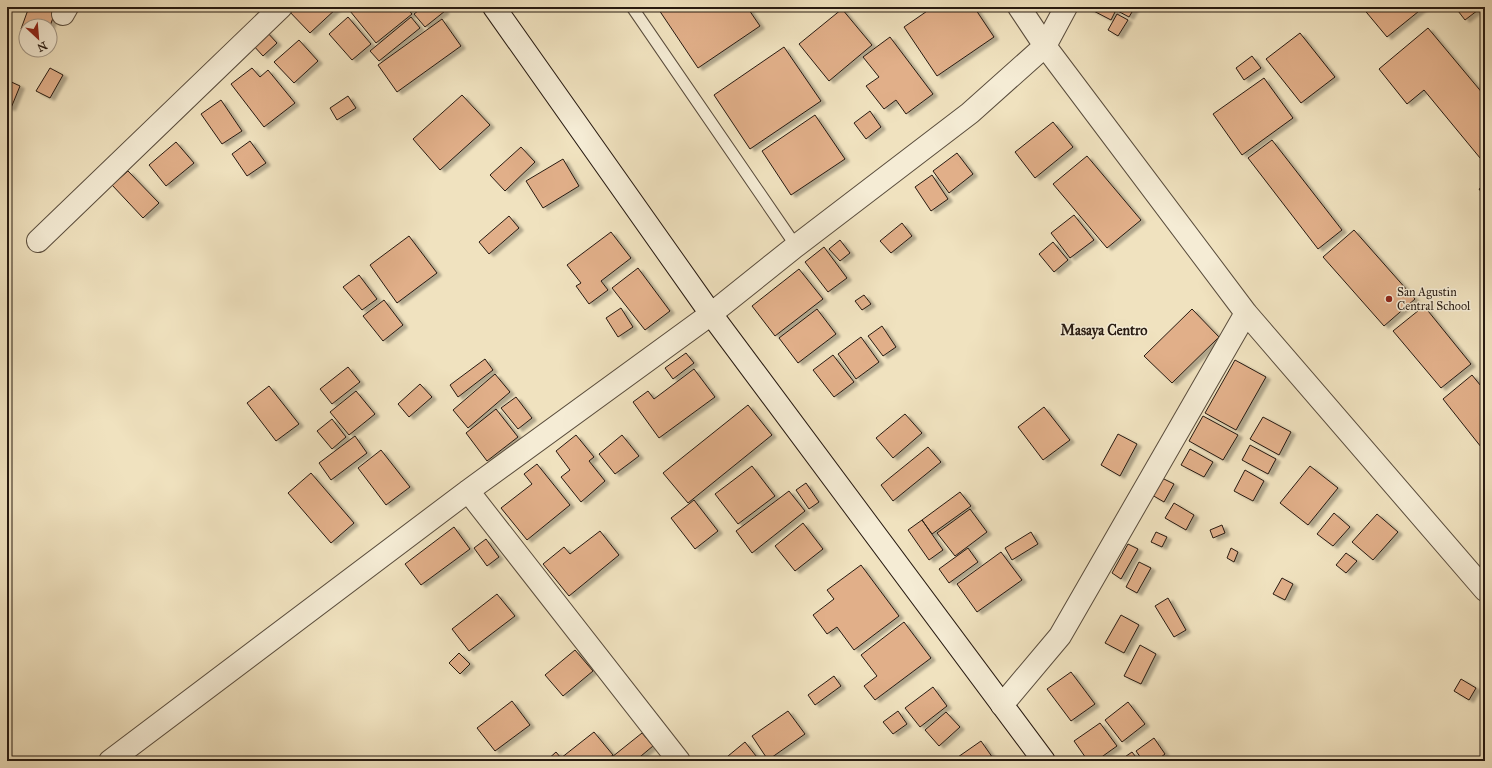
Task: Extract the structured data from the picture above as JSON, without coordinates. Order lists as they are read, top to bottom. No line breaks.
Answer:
{"districts":["Masaya Centro"],"places":["San Agustin Central School"],"north":"bottom right"}
